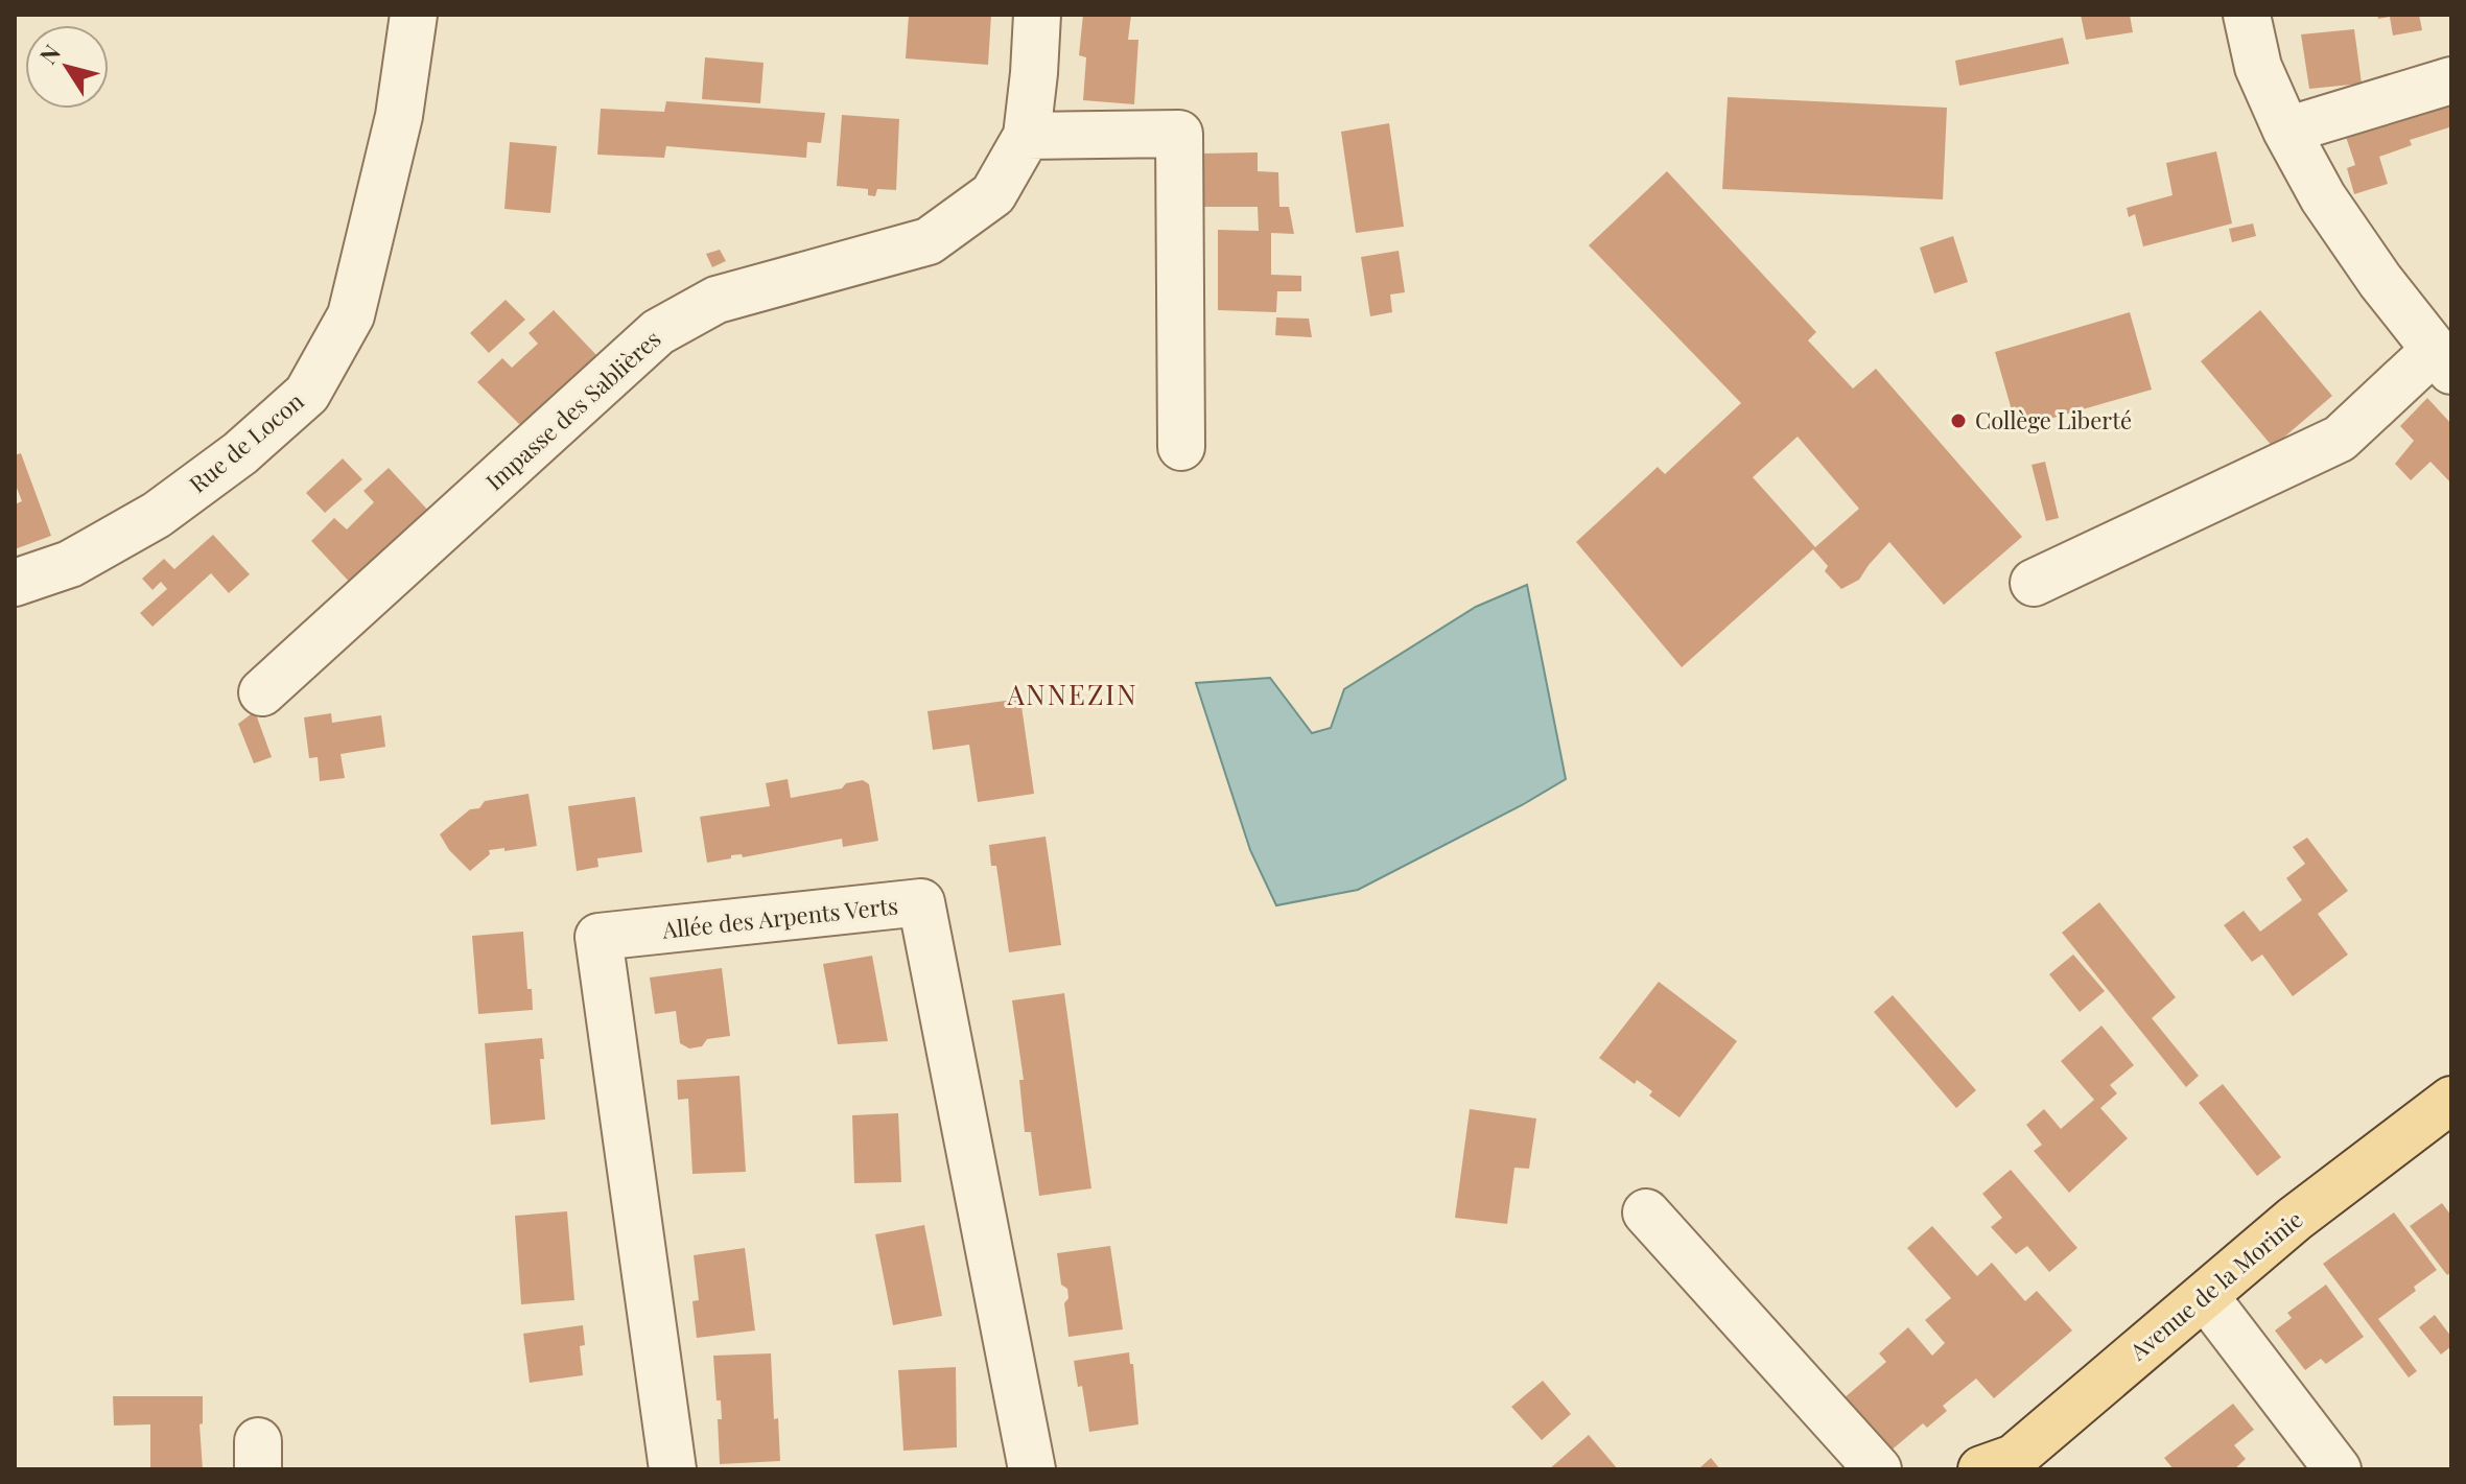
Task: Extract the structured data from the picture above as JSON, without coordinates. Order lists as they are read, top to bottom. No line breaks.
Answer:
{"streets":{"main road":["Avenue de la Morinie"],"street":["Impasse des Sablières","Rue de Locon","Allée des Arpents Verts"]},"districts":["ANNEZIN"],"places":["Collège Liberté"],"north":"top left"}
